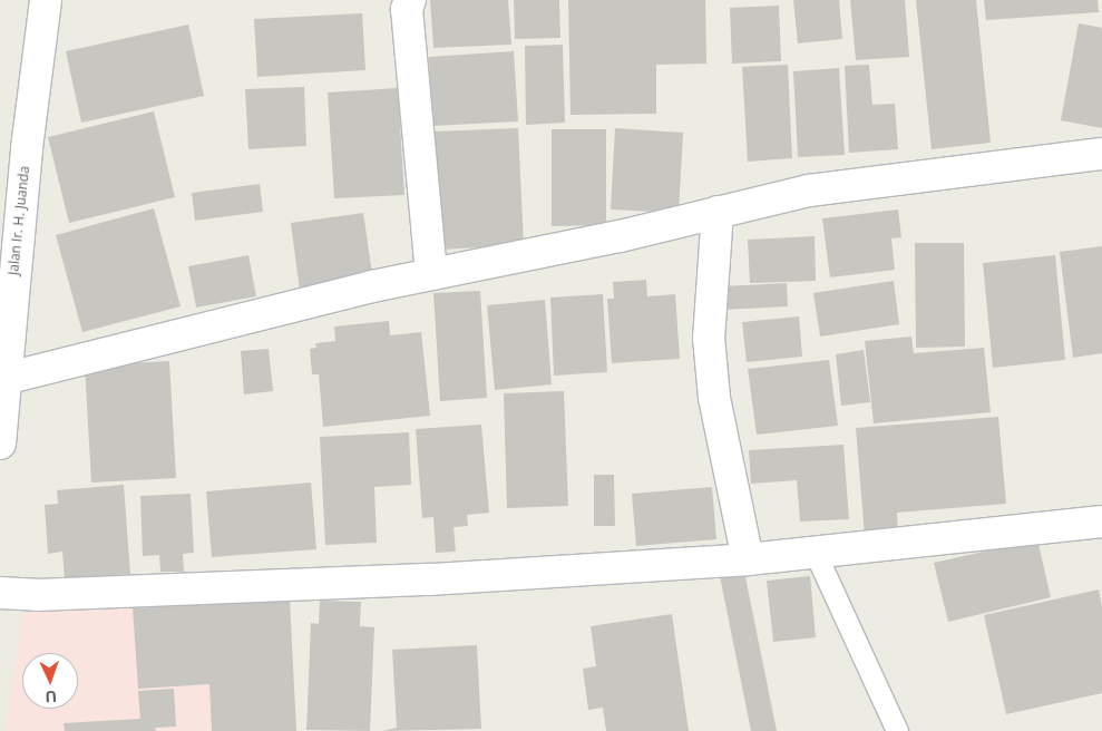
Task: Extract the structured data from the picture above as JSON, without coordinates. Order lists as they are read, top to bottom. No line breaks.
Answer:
{"streets":{"street":["Jalan Ir. H. Juanda"]},"north":"bottom"}
